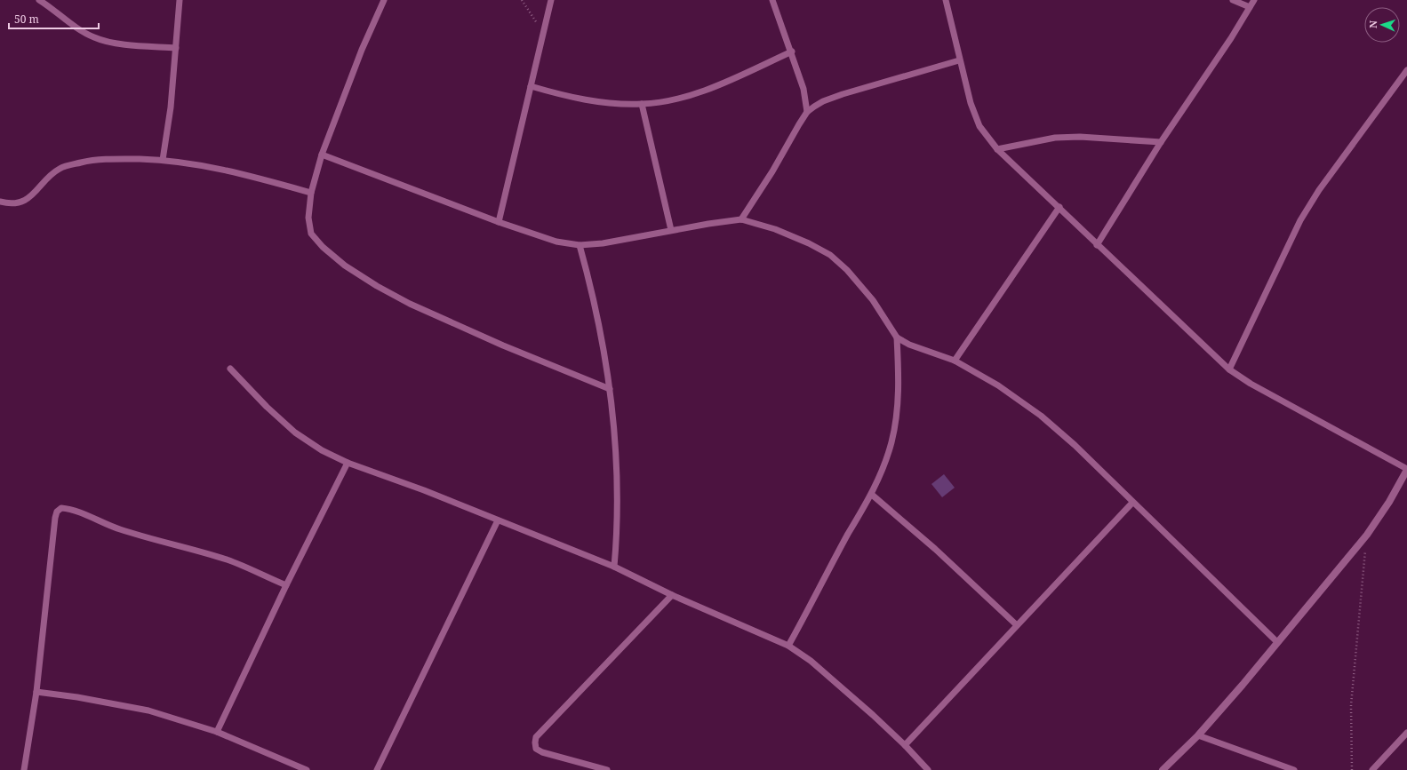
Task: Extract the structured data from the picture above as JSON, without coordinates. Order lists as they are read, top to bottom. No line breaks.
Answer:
{"scale_bar":"50 m","north":"left"}
